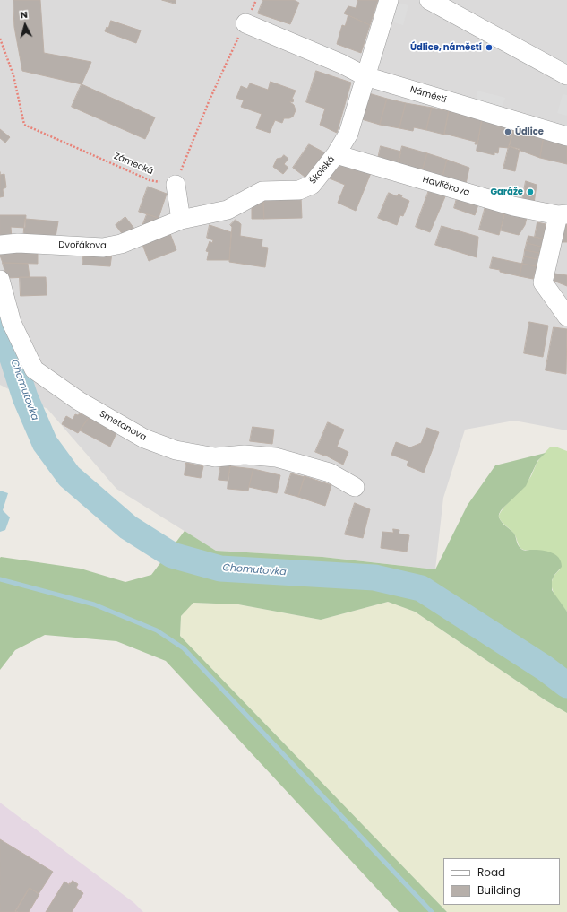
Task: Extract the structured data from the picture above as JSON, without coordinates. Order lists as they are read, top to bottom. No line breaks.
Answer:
{"streets":{"street":["Náměstí","Školská","Havlíčkova","Dvořákova","Smetanova"],"path":["Zámecká"]},"crossings":[["Náměstí","Školská"],["Školská","Havlíčkova"],["Školská","Dvořákova"]],"water":["Chomutovka"],"places":["Údlice, náměstí","Údlice","Garáže"],"legend":["Road","Building"],"north":"top"}
